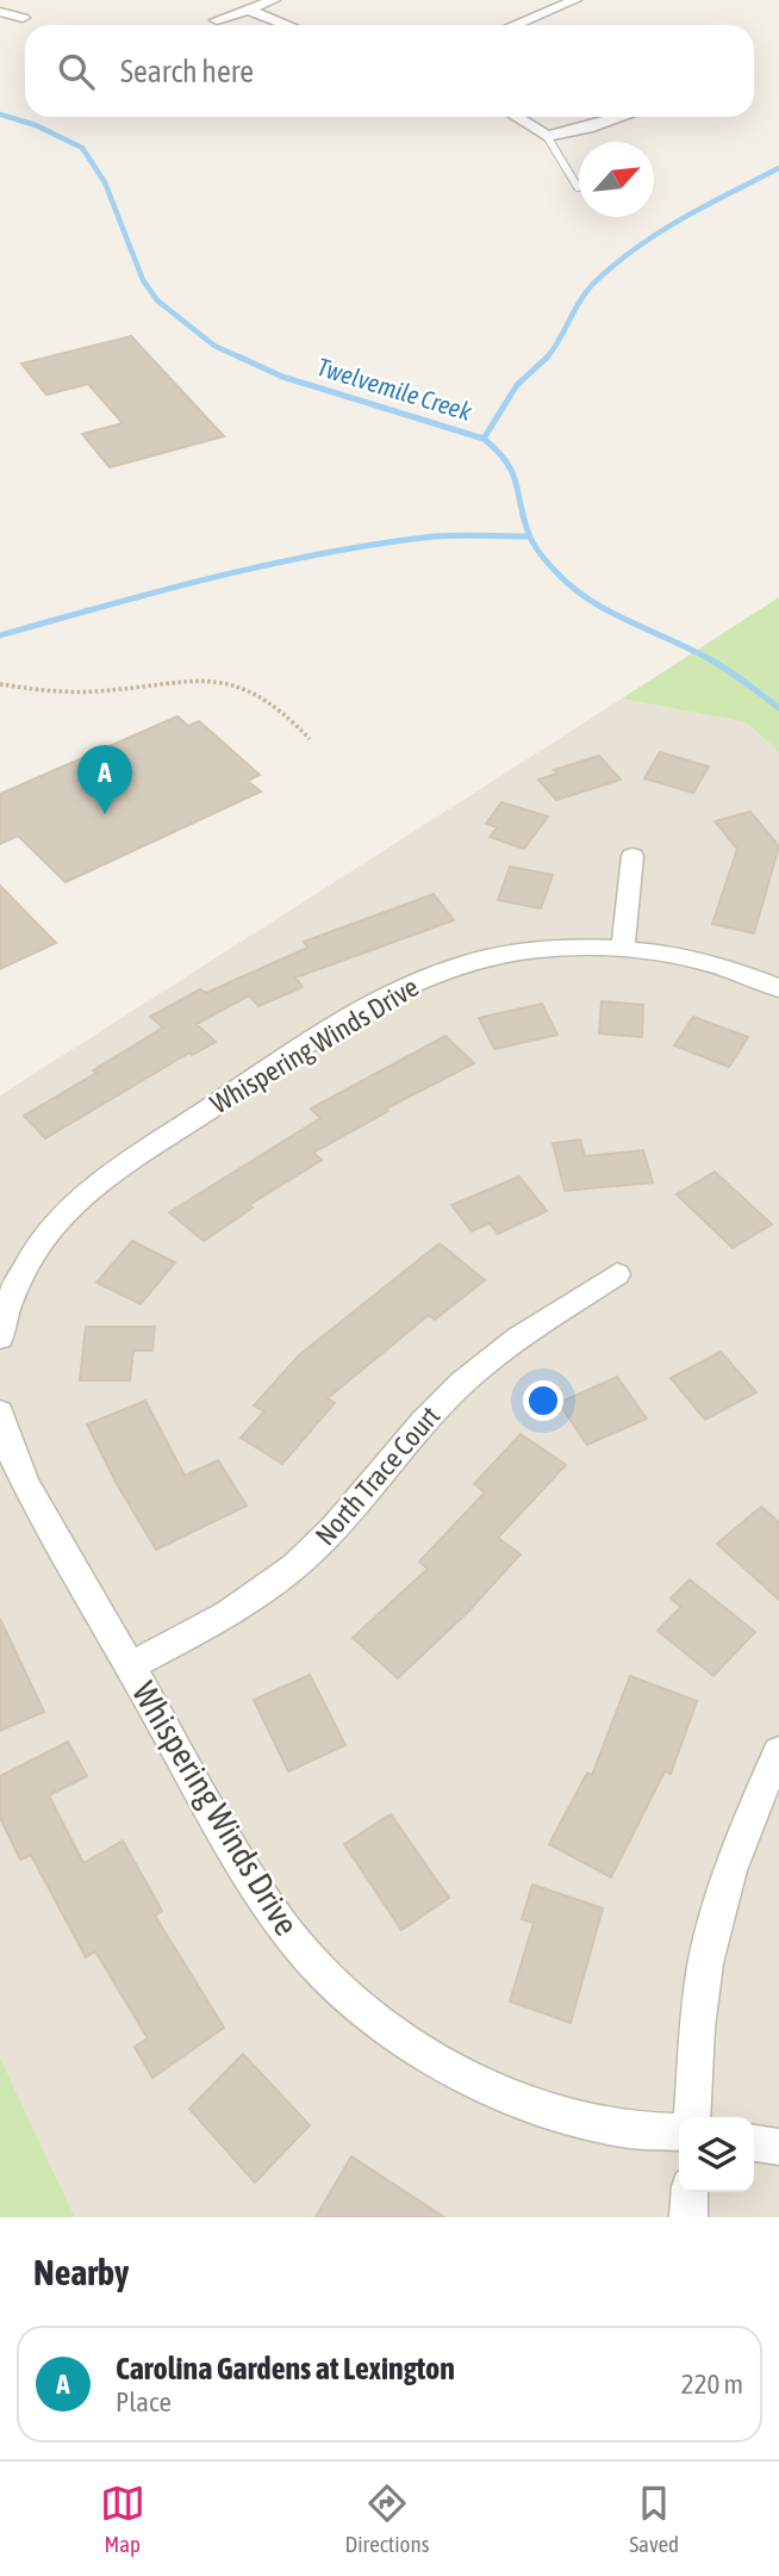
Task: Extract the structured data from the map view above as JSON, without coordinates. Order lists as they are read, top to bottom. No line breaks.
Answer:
{"streets":{"street":["Whispering Winds Drive","North Trace Court"]},"crossings":[["Whispering Winds Drive","North Trace Court"]],"water":["Twelvemile Creek"],"north":"top right","page":{"search":"Search here","pins":"A","heading":"Nearby","list":[{"mark":"A","name":"Carolina Gardens at Lexington","note":"Place","value":"220 m"}],"nav":["Map","Directions","Saved"]}}
